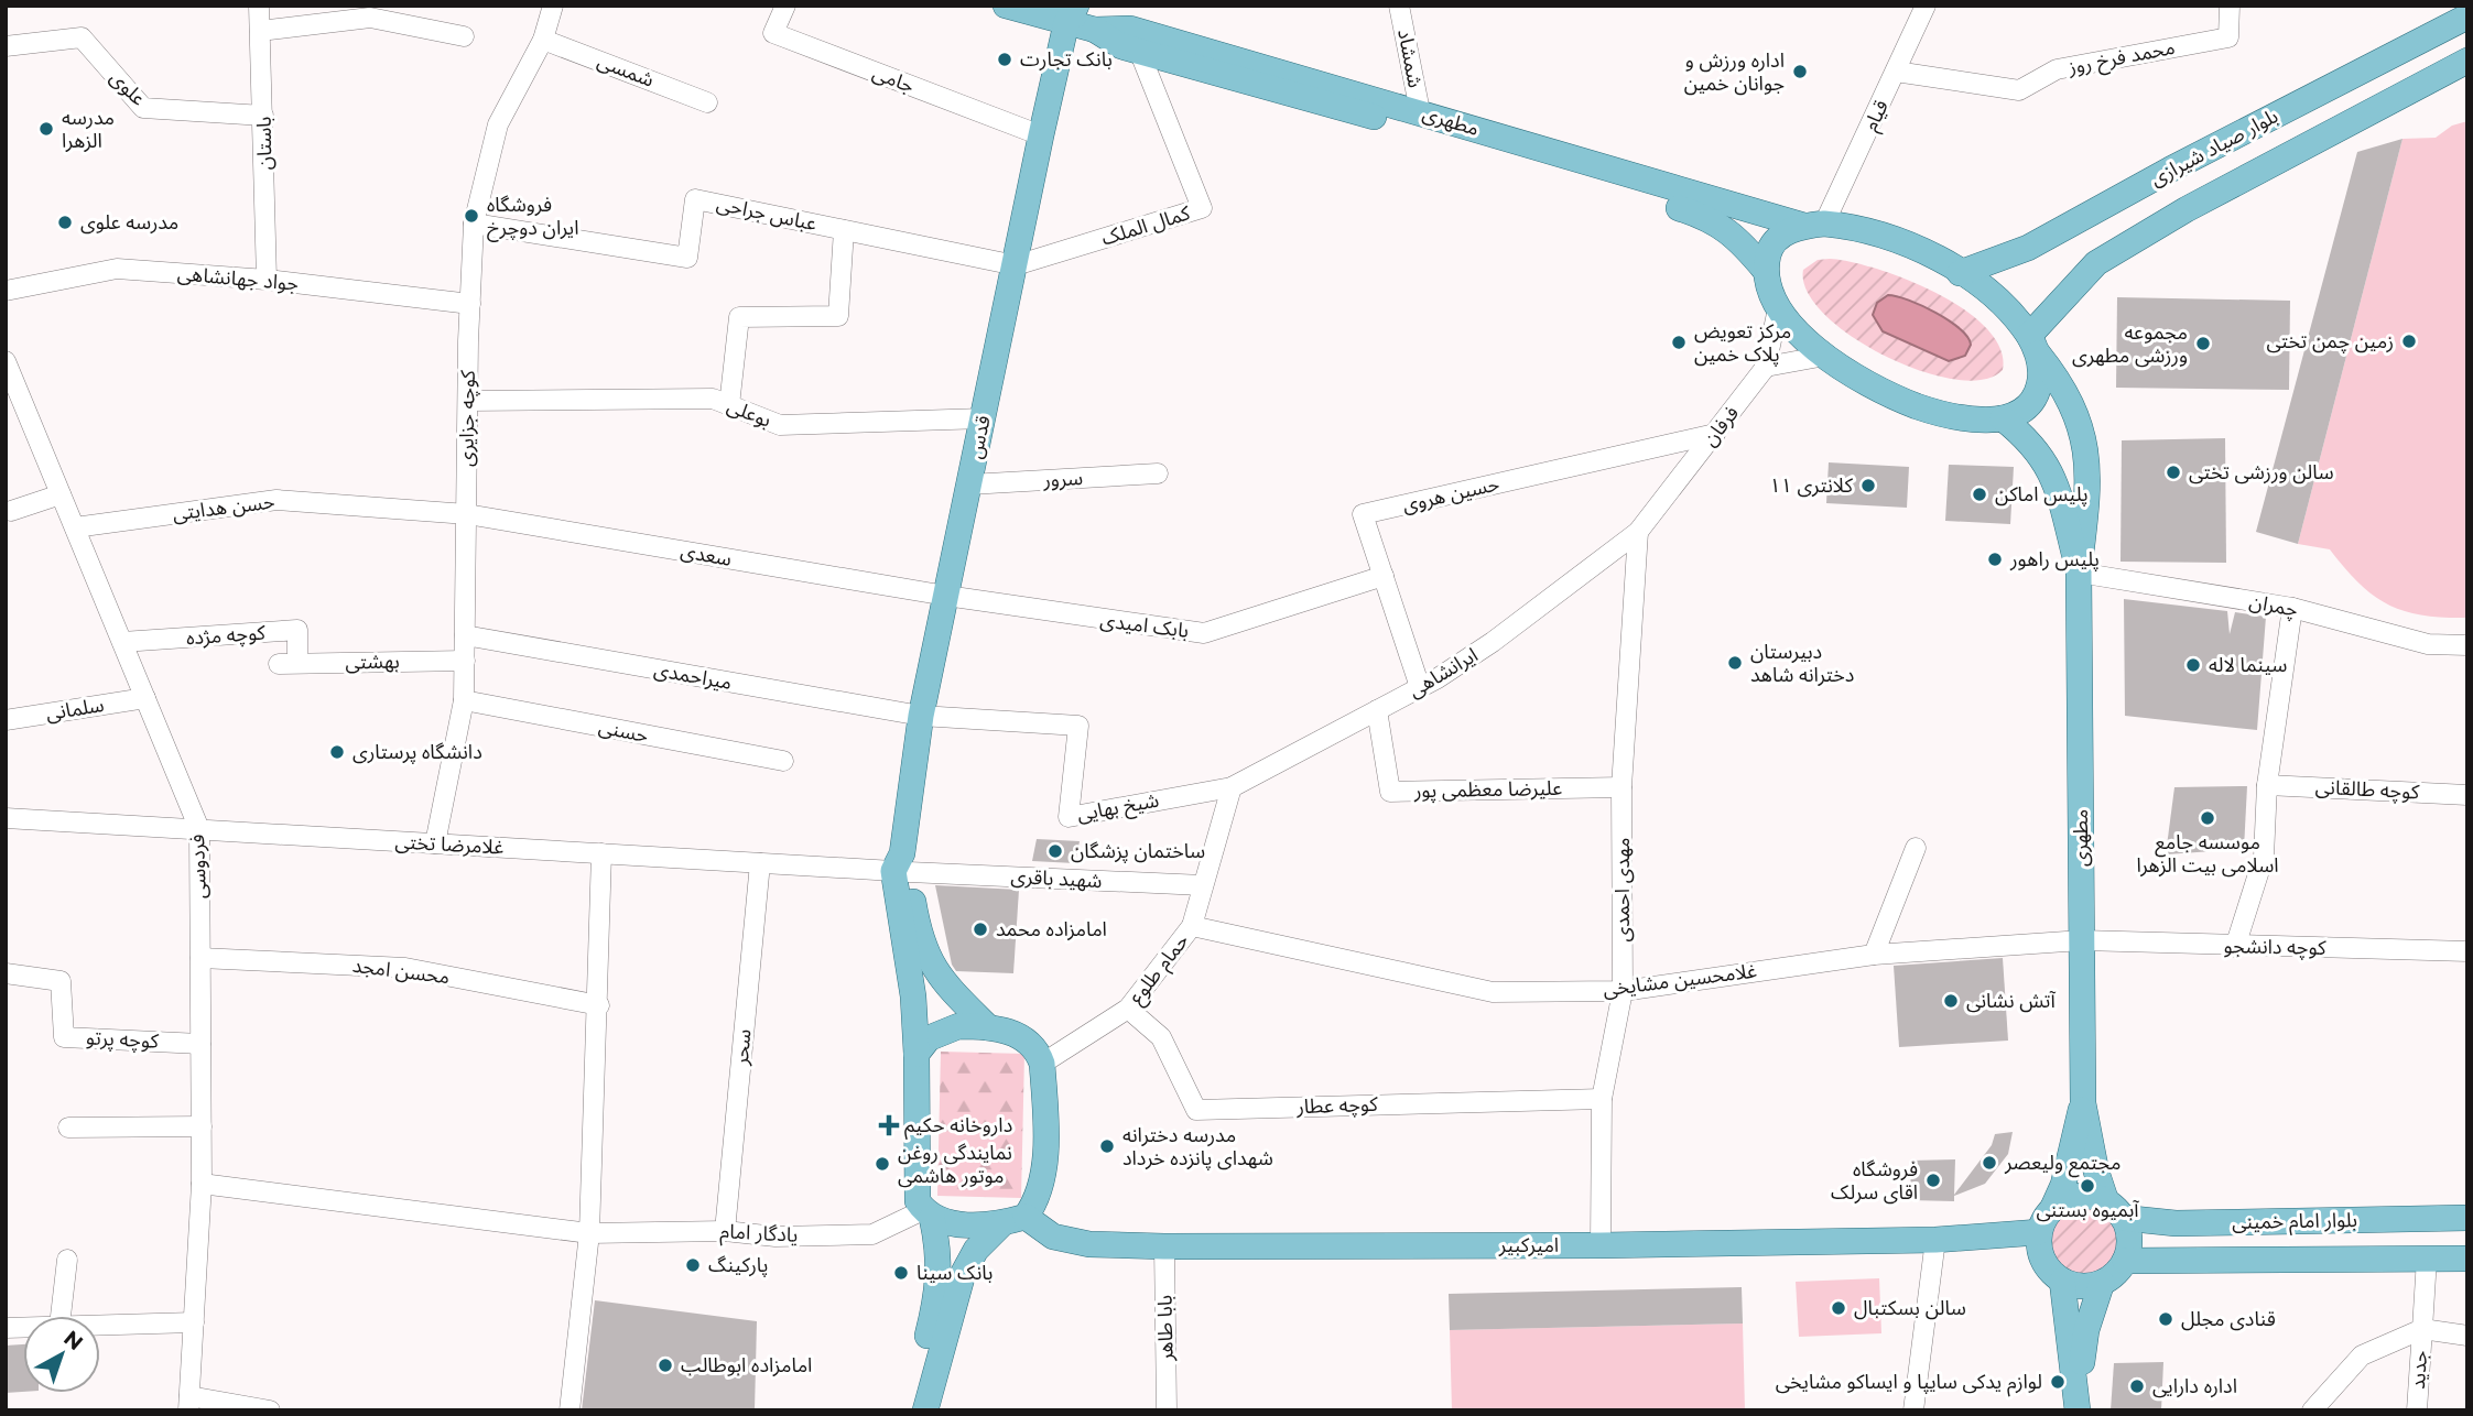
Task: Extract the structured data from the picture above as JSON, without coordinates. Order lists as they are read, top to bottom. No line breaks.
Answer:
{"streets":{"main road":["مطهری","بلوار صیاد شیرازی","قدس","بلوار امام خمینی","امیرکبیر"],"street":["محمد فرخ روز","شمشاد","شمسی","جامی","علوی","قیام","باستان","عباس جراحی","کمال الملک","جواد جهانشاهی","بوعلی","کوچه جزایری","فرفان","سرور","حسین هروی","حسن هدایتی","سعدی","چمران","بابک امیدی","کوچه مژده","بهشتی","ایرانشاهی","میراحمدی","سلمانی","حسنی","علیرضا معظمی پور","کوچه طالقانی","شیخ بهایی","غلامرضا تختی","فردوسی","شهید باقری","مهدی احمدی","کوچه دانشجو","حمام طلوع","محسن امجد","غلامحسین مشایخی","کوچه پرتو","سحر","کوچه عطار","یادگار امام","بابا طاهر","جدید"]},"crossings":[["محمد فرخ روز","قیام"],["شمشاد","مطهری"],["شمسی","کوچه جزایری"],["جامی","قدس"],["علوی","باستان"],["قیام","مطهری"],["مطهری","بلوار صیاد شیرازی"],["مطهری","کمال الملک"],["مطهری","قدس"],["مطهری","چمران"],["مطهری","کوچه دانشجو"],["مطهری","غلامحسین مشایخی"],["مطهری","بلوار امام خمینی"],["مطهری","امیرکبیر"],["باستان","جواد جهانشاهی"],["عباس جراحی","کمال الملک"],["عباس جراحی","کوچه جزایری"],["عباس جراحی","قدس"],["کمال الملک","قدس"],["جواد جهانشاهی","کوچه جزایری"],["بوعلی","کوچه جزایری"],["بوعلی","قدس"],["کوچه جزایری","حسن هدایتی"],["کوچه جزایری","سعدی"],["کوچه جزایری","بهشتی"],["کوچه جزایری","میراحمدی"],["کوچه جزایری","حسنی"],["کوچه جزایری","غلامرضا تختی"],["فرفان","حسین هروی"],["فرفان","ایرانشاهی"],["فرفان","مهدی احمدی"],["قدس","سرور"],["قدس","سعدی"],["قدس","بابک امیدی"],["قدس","میراحمدی"],["قدس","شیخ بهایی"],["قدس","غلامرضا تختی"],["قدس","شهید باقری"],["قدس","حمام طلوع"],["قدس","یادگار امام"],["قدس","امیرکبیر"],["حسین هروی","بابک امیدی"],["حسین هروی","ایرانشاهی"],["حسن هدایتی","سعدی"],["حسن هدایتی","فردوسی"],["سعدی","بابک امیدی"],["کوچه مژده","بهشتی"],["کوچه مژده","فردوسی"],["ایرانشاهی","علیرضا معظمی پور"],["ایرانشاهی","شیخ بهایی"],["ایرانشاهی","مهدی احمدی"],["ایرانشاهی","حمام طلوع"],["میراحمدی","شیخ بهایی"],["سلمانی","فردوسی"],["علیرضا معظمی پور","مهدی احمدی"],["شیخ بهایی","حمام طلوع"],["غلامرضا تختی","فردوسی"],["غلامرضا تختی","شهید باقری"],["غلامرضا تختی","سحر"],["فردوسی","محسن امجد"],["فردوسی","کوچه پرتو"],["فردوسی","یادگار امام"],["شهید باقری","حمام طلوع"],["مهدی احمدی","غلامحسین مشایخی"],["مهدی احمدی","کوچه عطار"],["مهدی احمدی","امیرکبیر"],["کوچه دانشجو","غلامحسین مشایخی"],["حمام طلوع","غلامحسین مشایخی"],["حمام طلوع","کوچه عطار"],["حمام طلوع","یادگار امام"],["حمام طلوع","امیرکبیر"],["سحر","یادگار امام"],["بلوار امام خمینی","امیرکبیر"],["بلوار امام خمینی","جدید"],["یادگار امام","امیرکبیر"],["امیرکبیر","بابا طاهر"]],"places":{"other":["بانک تجارت","اداره ورزش و جوانان خمین","مدرسه الزهرا","فروشگاه ایران دوچرخ","مدرسه علوی","زمین چمن تختی","مرکز تعویض پلاک خمین","مجموعه ورزشی مطهری","سالن ورزشی تختی","کلانتری ۱۱","پلیس اماکن","پلیس راهور","دبیرستان دخترانه شاهد","سینما لاله","دانشگاه پرستاری","موسسه جامع اسلامی بیت الزهرا","ساختمان پزشگان","امامزاده محمد","آتش نشانی","مدرسه دخترانه شهدای پانزده خرداد","مجتمع ولیعصر","نمایندگی روغن موتور هاشمی","فروشگاه اقای سرلک","آبمیوه بستنی","پارکینگ","بانک سینا","سالن بسکتبال","قنادی مجلل","امامزاده ابوطالب","لوازم یدکی سایپا و ایساکو مشایخی","اداره دارایی"],"health":["داروخانه حکیم"]},"north":"top right"}
